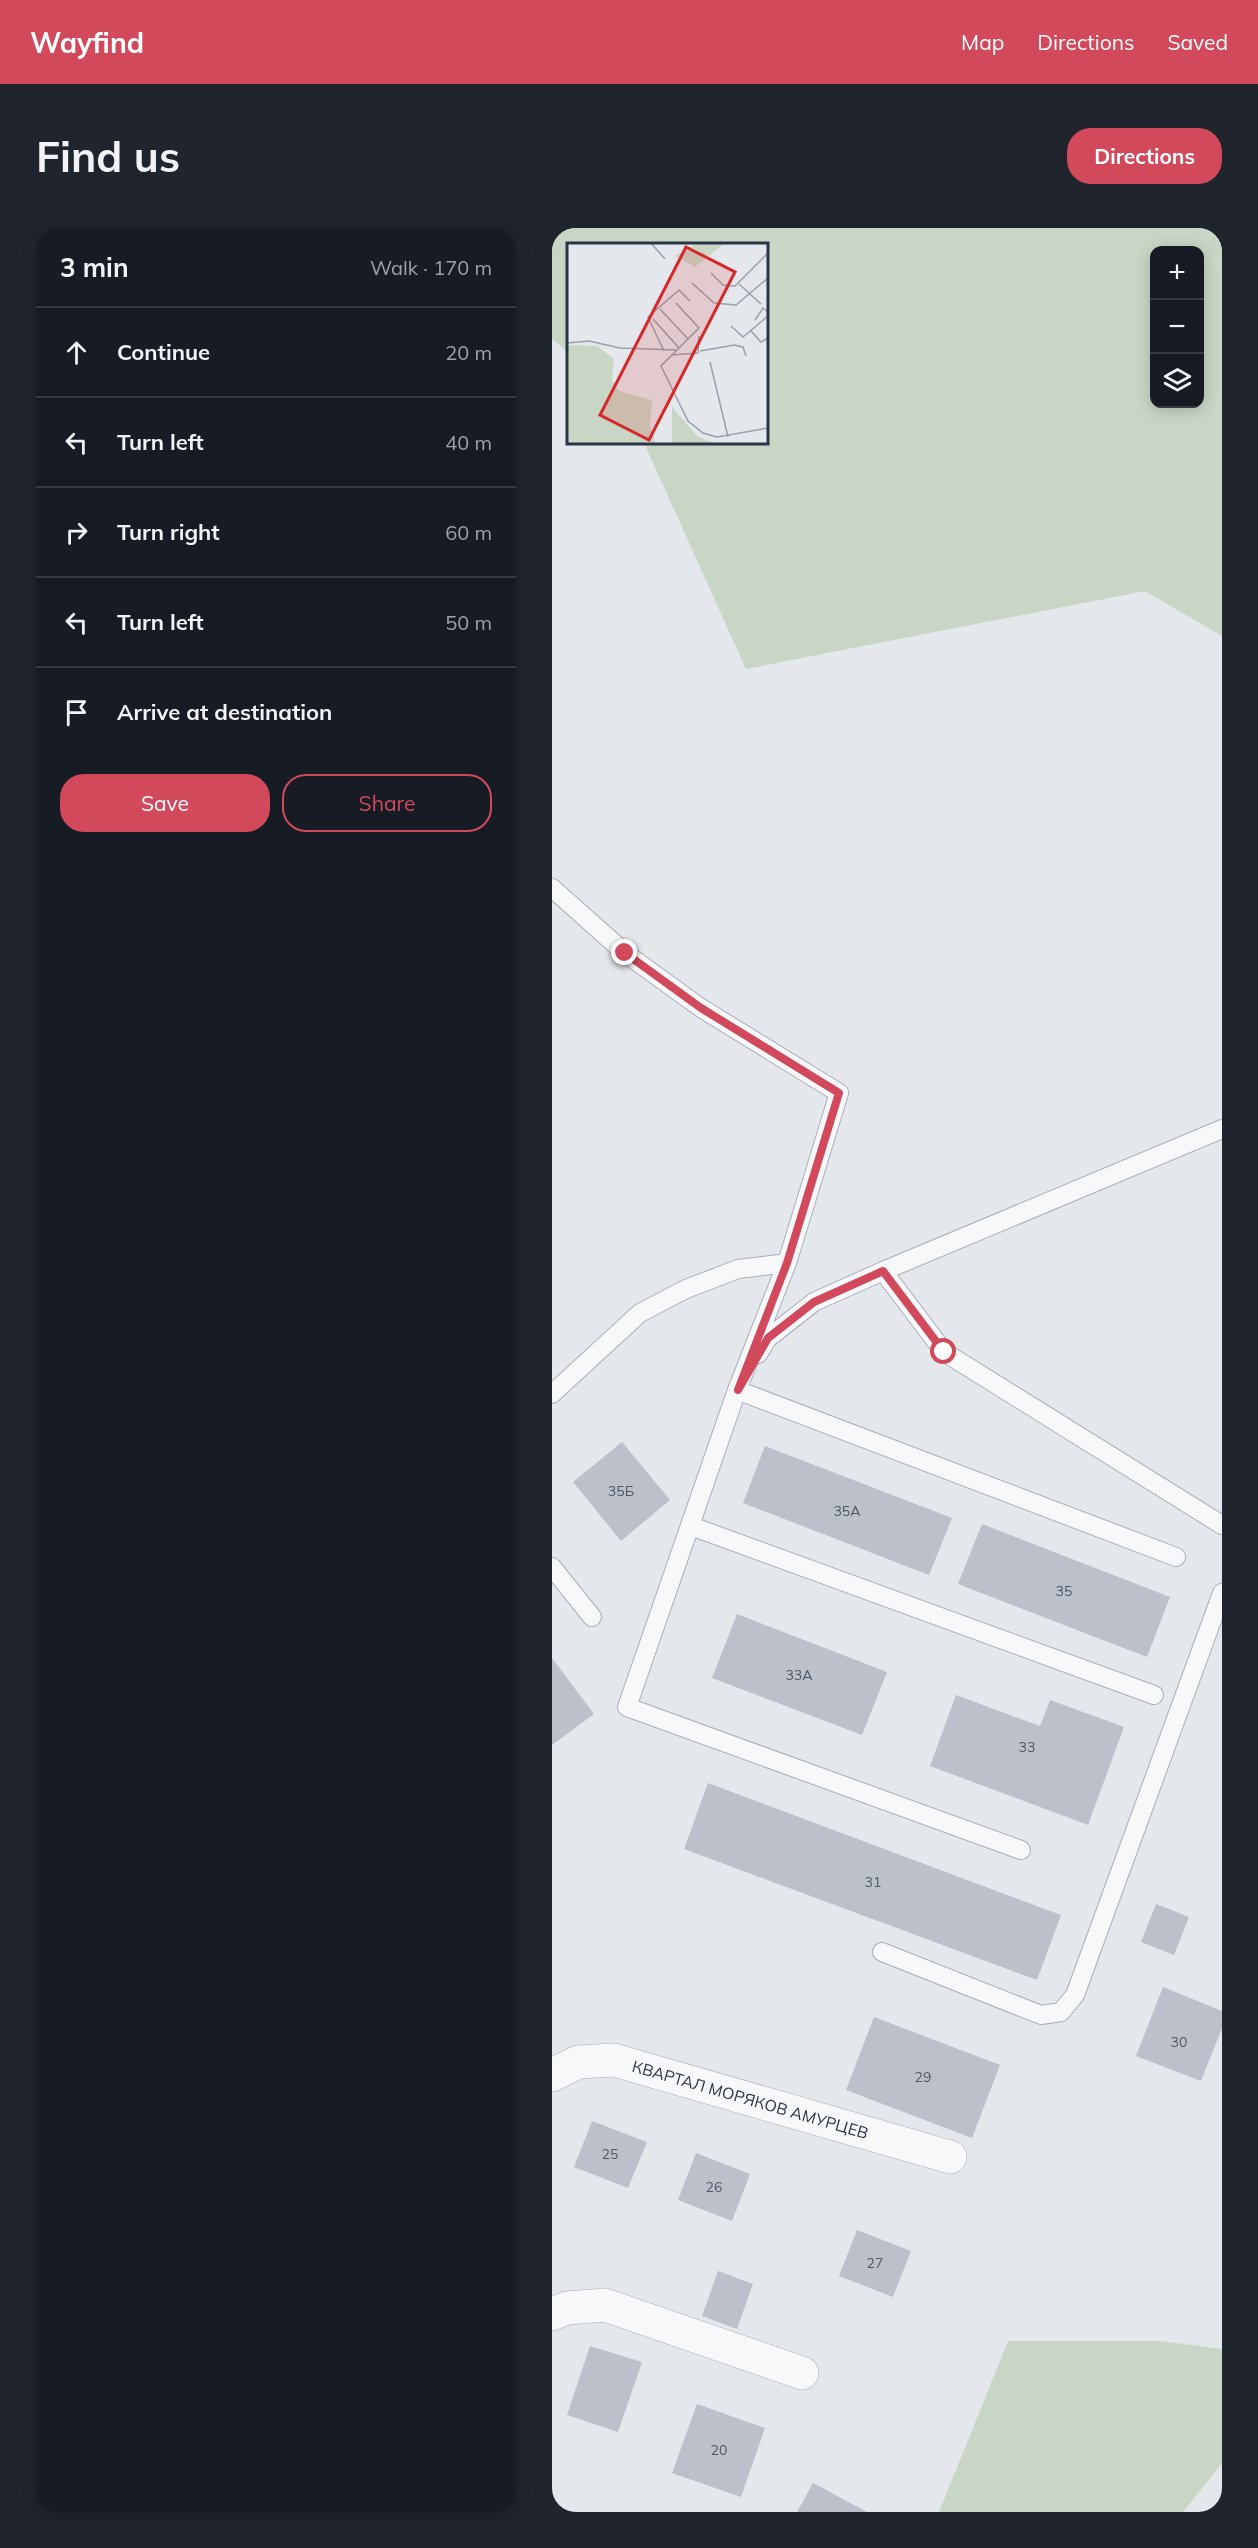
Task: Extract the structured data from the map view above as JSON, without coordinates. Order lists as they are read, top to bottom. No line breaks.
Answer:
{"streets":{"street":["КВАРТАЛ МОРЯКОВ АМУРЦЕВ"]},"house_numbers":["35Б","35А","35","33А","33","31","30","29","25","26","27","20"],"page":{"header":"Wayfind","nav":["Map","Directions","Saved"],"buttons":["Directions",["Save","Share"]],"title":"Find us","heading":["3 min","Walk · 170 m"],"map_buttons":["+","−"],"list":[["Continue","20 m"],["Turn left","40 m"],["Turn right","60 m"],["Turn left","50 m"],"Arrive at destination"]}}
